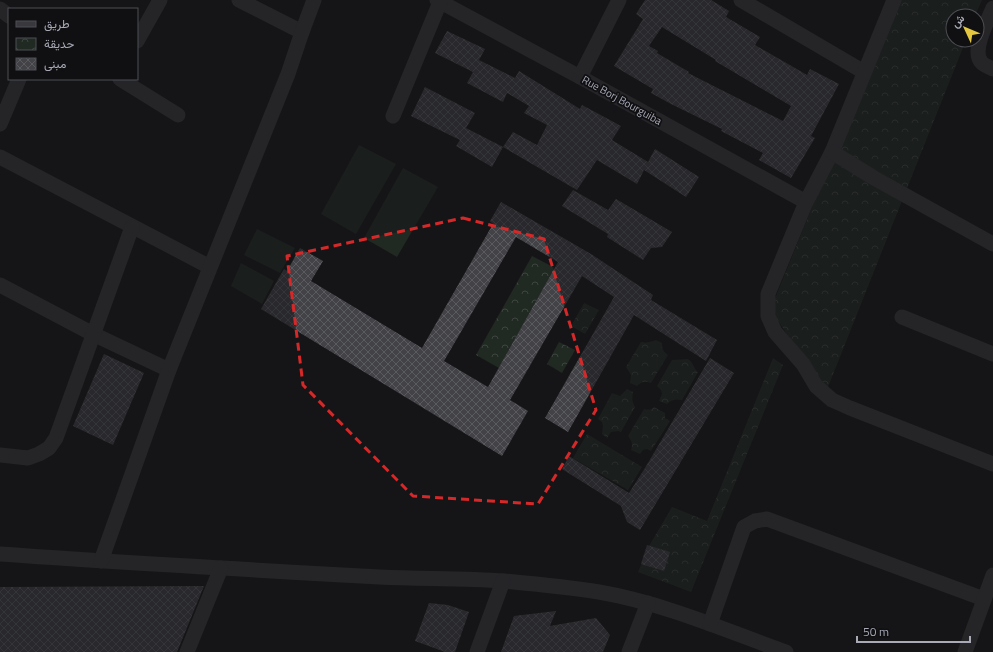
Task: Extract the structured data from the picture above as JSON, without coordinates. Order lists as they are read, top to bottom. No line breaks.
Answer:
{"streets":{"street":["Rue Borj Bourguiba"]},"legend":["طريق","حديقة","مبنى"],"scale_bar":"50 m","north":"top left"}
